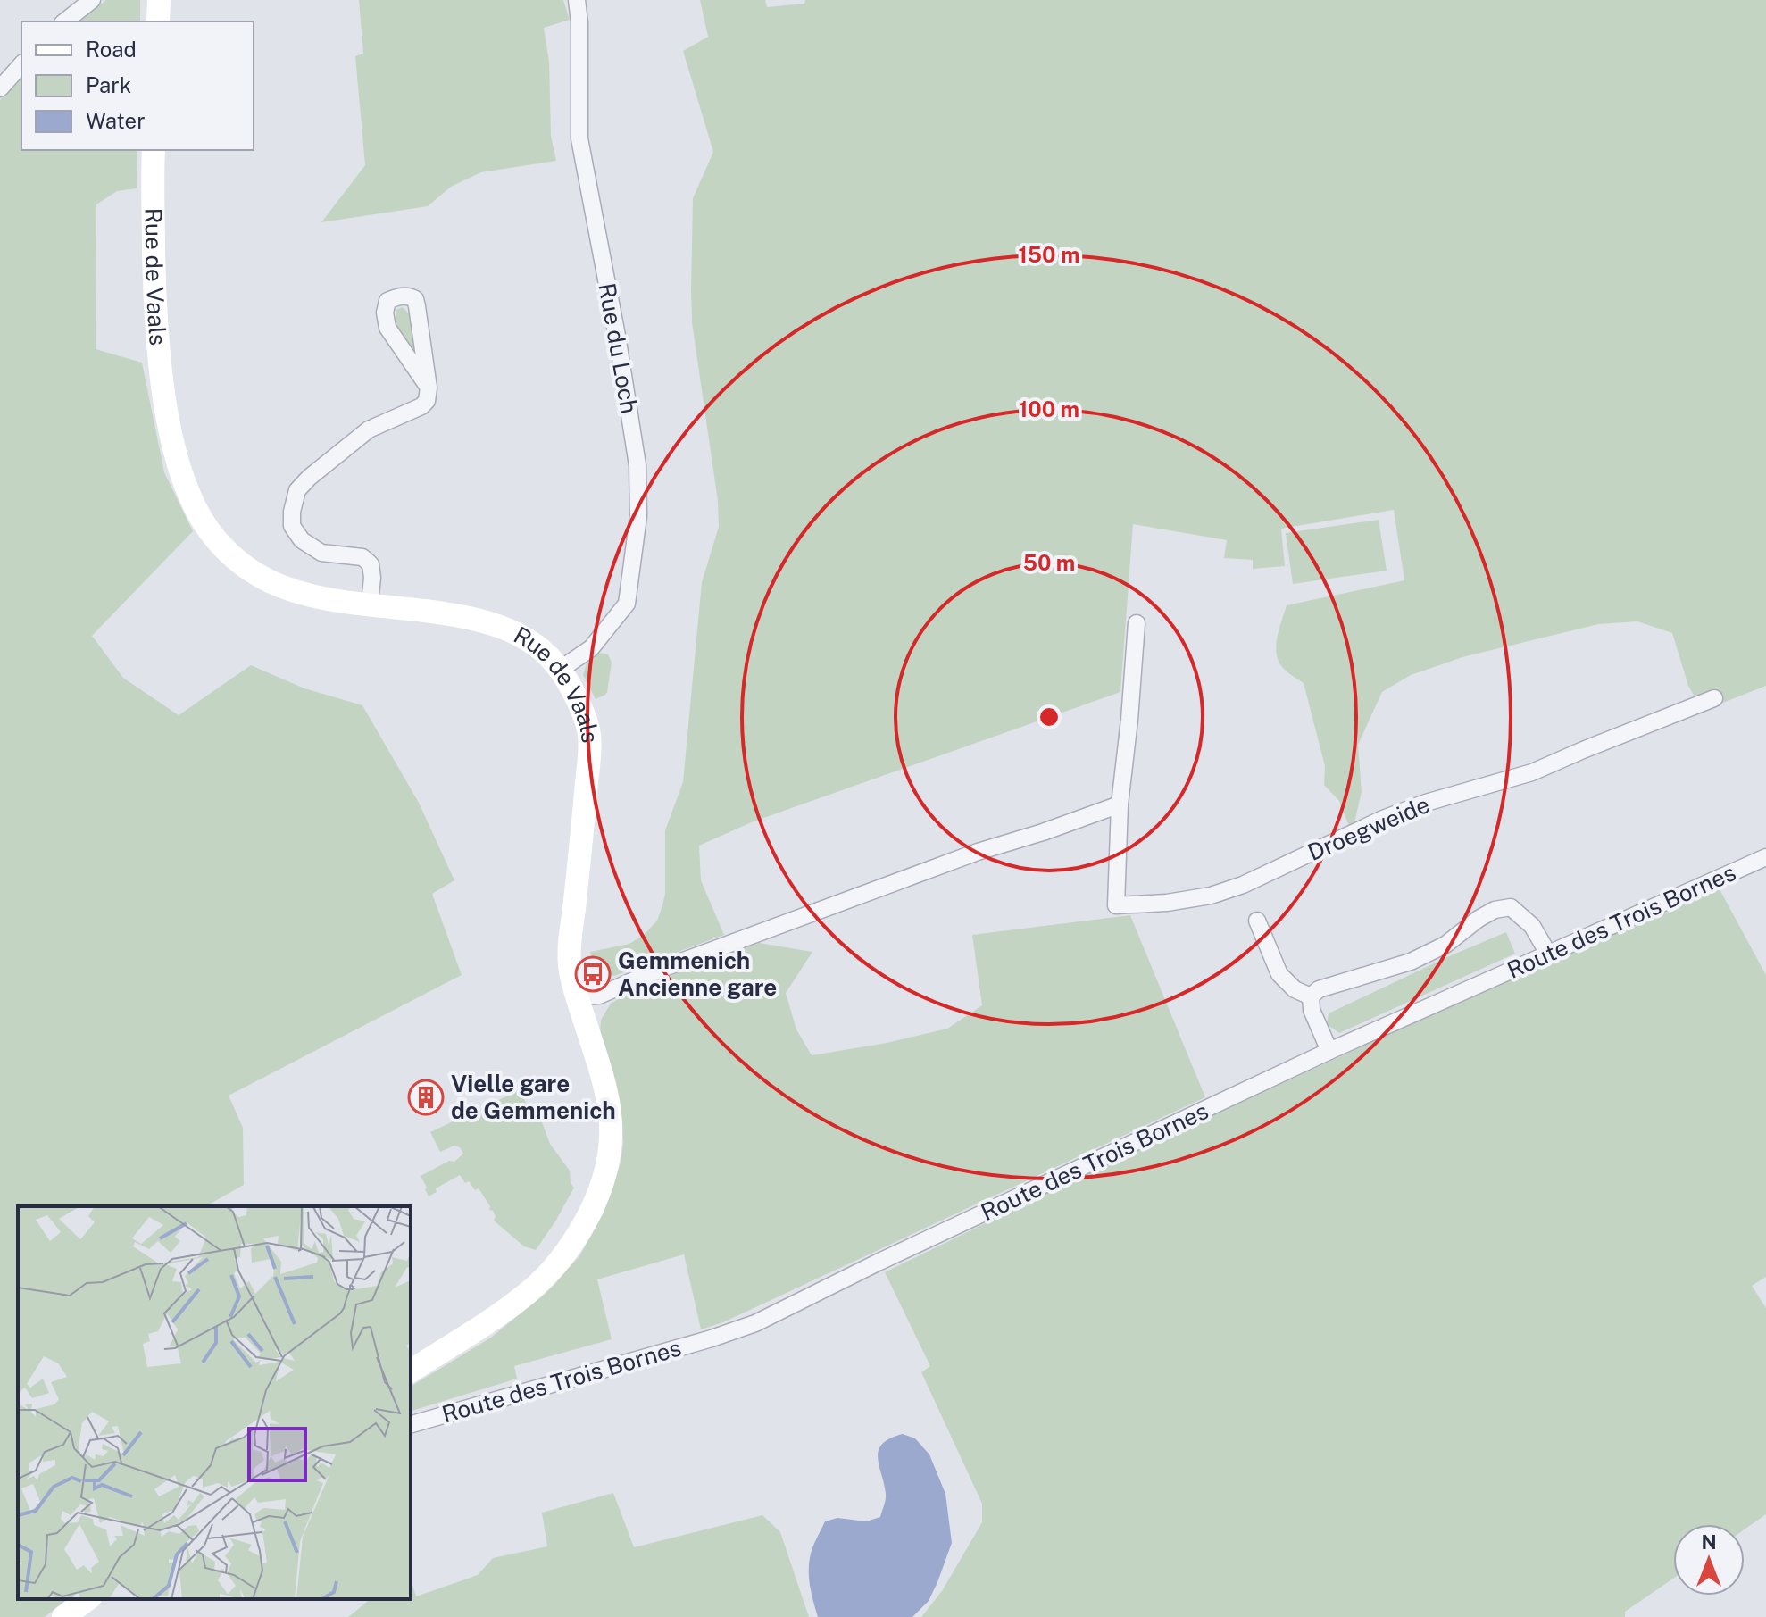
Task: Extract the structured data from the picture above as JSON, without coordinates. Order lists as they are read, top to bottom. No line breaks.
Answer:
{"streets":{"main road":["Rue de Vaals"],"street":["Rue du Loch","Droegweide","Route des Trois Bornes"]},"crossings":[["Rue de Vaals","Rue du Loch"]],"places":{"bus stop":["Gemmenich Ancienne gare"],"building":["Vielle gare de Gemmenich"]},"legend":["Road","Park","Water"],"north":"top","rings":["150 m","100 m","50 m"]}
